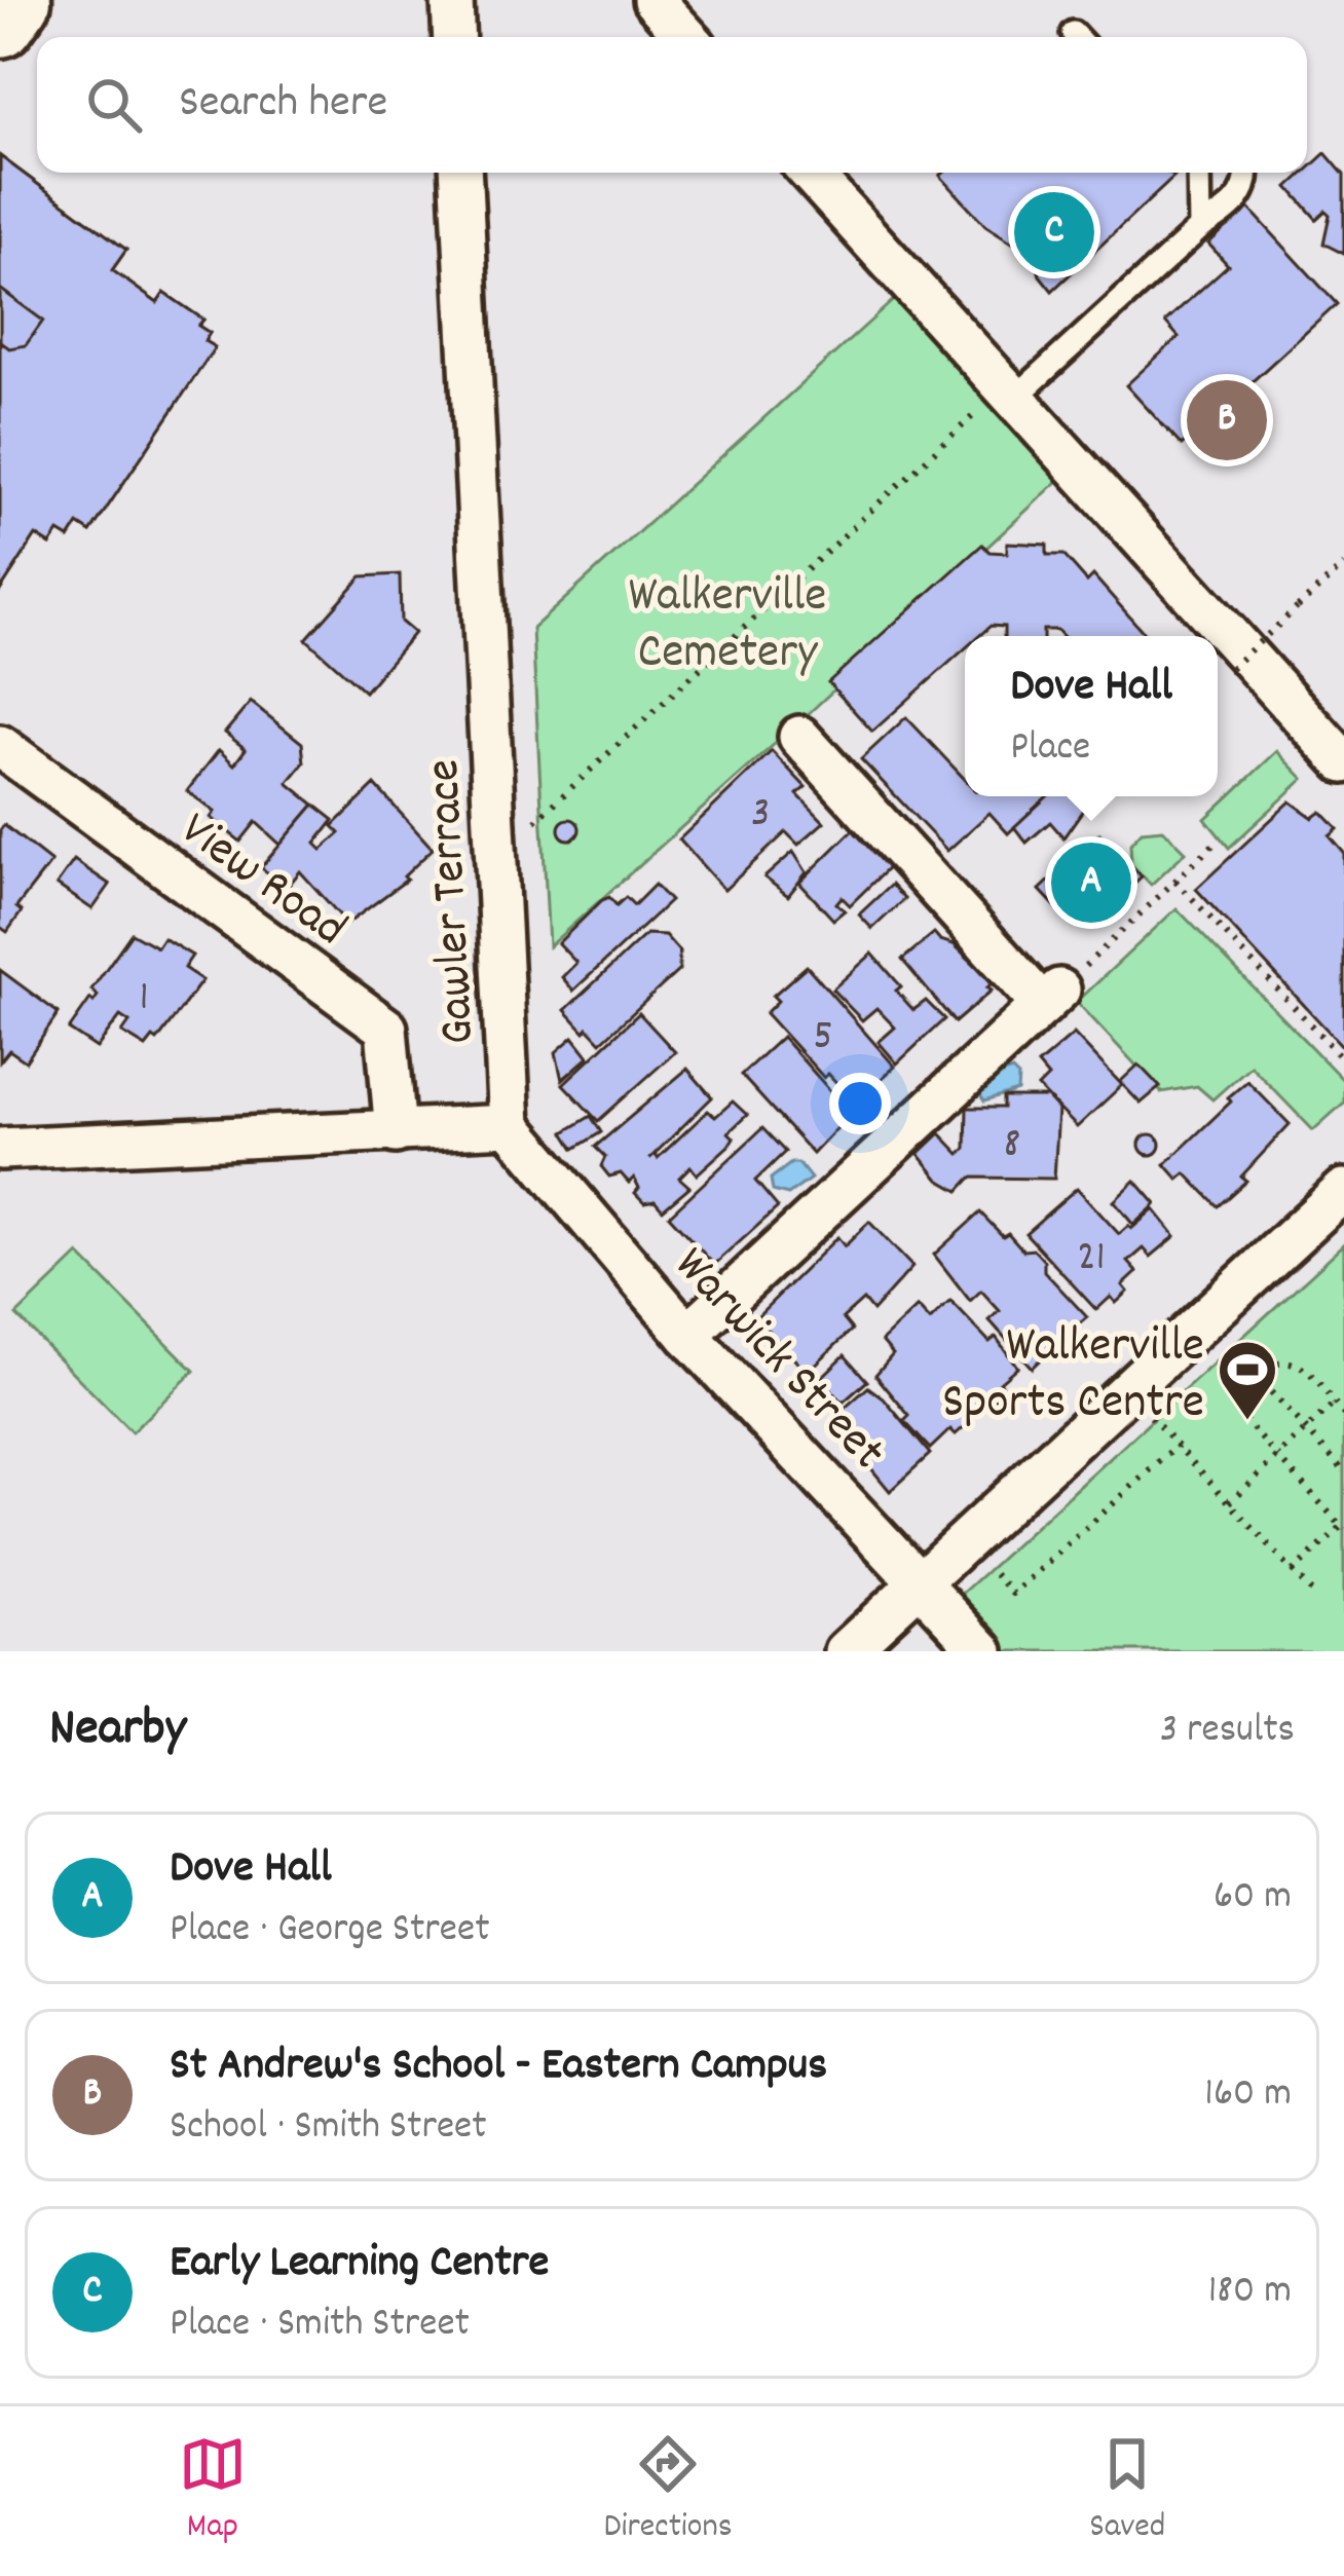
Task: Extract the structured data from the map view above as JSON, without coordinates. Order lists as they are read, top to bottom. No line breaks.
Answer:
{"streets":{"street":["View Road","Gawler Terrace","Warwick Street"]},"crossings":[["Gawler Terrace","Warwick Street"]],"parks":["Walkerville Cemetery"],"places":{"sports":["Walkerville Sports Centre"]},"house_numbers":["3","1","5","8","21"],"page":{"search":"Search here","pins":["C","B","A"],"popup":["Dove Hall","Place"],"heading":["Nearby","3 results"],"list":[{"mark":"A","name":"Dove Hall","note":"Place · George Street","value":"60 m"},{"mark":"B","name":"St Andrew's School - Eastern Campus","note":"School · Smith Street","value":"160 m"},{"mark":"C","name":"Early Learning Centre","note":"Place · Smith Street","value":"180 m"}],"nav":["Map","Directions","Saved"]}}
